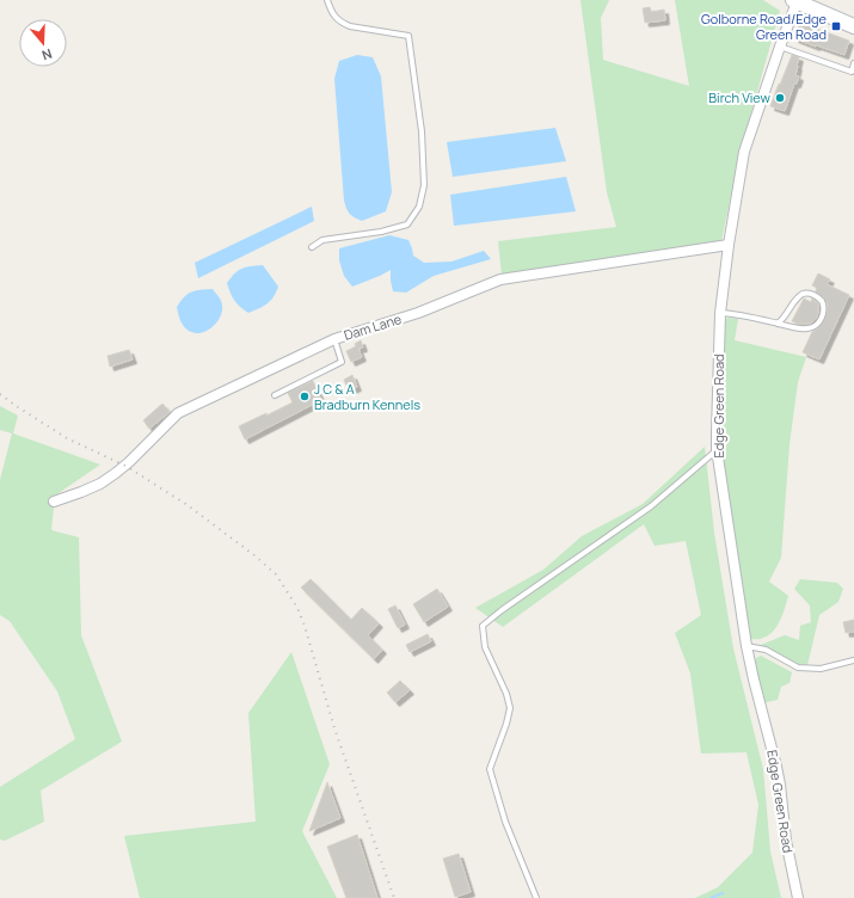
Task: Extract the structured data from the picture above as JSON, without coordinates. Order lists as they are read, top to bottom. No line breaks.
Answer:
{"streets":{"street":["Dam Lane","Edge Green Road"]},"crossings":[["Dam Lane","Edge Green Road"]],"places":{"transit":["Golborne Road/Edge Green Road"],"other":["Birch View","J C & A Bradburn Kennels"]},"north":"bottom"}
